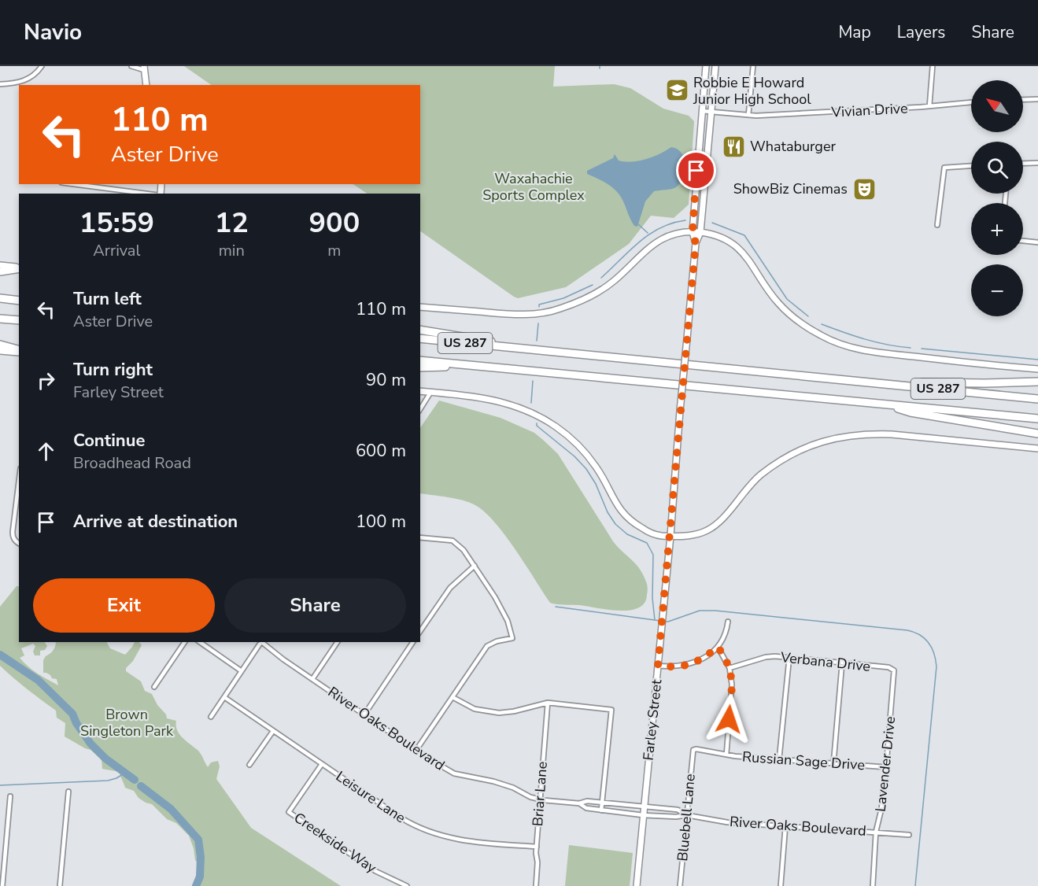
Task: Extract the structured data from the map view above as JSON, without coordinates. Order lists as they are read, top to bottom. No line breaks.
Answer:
{"streets":{"highway":["US 287"],"main road":["Farley Street"],"street":["Vivian Drive","Verbana Drive","River Oaks Boulevard","Russian Sage Drive","Lavender Drive","Briar Lane","Leisure Lane","Bluebell Lane","Creekside Way"]},"crossings":[["Verbana Drive","Lavender Drive"],["Farley Street","River Oaks Boulevard"],["River Oaks Boulevard","Lavender Drive"],["River Oaks Boulevard","Briar Lane"],["River Oaks Boulevard","Bluebell Lane"],["Russian Sage Drive","Lavender Drive"],["Russian Sage Drive","Bluebell Lane"],["Briar Lane","Leisure Lane"],["Leisure Lane","Creekside Way"]],"parks":["Waxahachie Sports Complex","Brown Singleton Park"],"places":{"school or university":["Robbie E Howard Junior High School"],"restaurant":["Whataburger"],"theatre":["ShowBiz Cinemas"]},"north":"top left","page":{"header":"Navio","nav":["Map","Layers","Share"],"map_buttons":["+","−"],"turn":["110 m","Aster Drive"],"eta":["15:59","Arrival","12","min","900","m"],"list":[{"name":"Turn left","note":"Aster Drive","value":"110 m"},{"name":"Turn right","note":"Farley Street","value":"90 m"},{"name":"Continue","note":"Broadhead Road","value":"600 m"},{"name":"Arrive at destination","value":"100 m"}],"buttons":["Exit","Share"]}}
